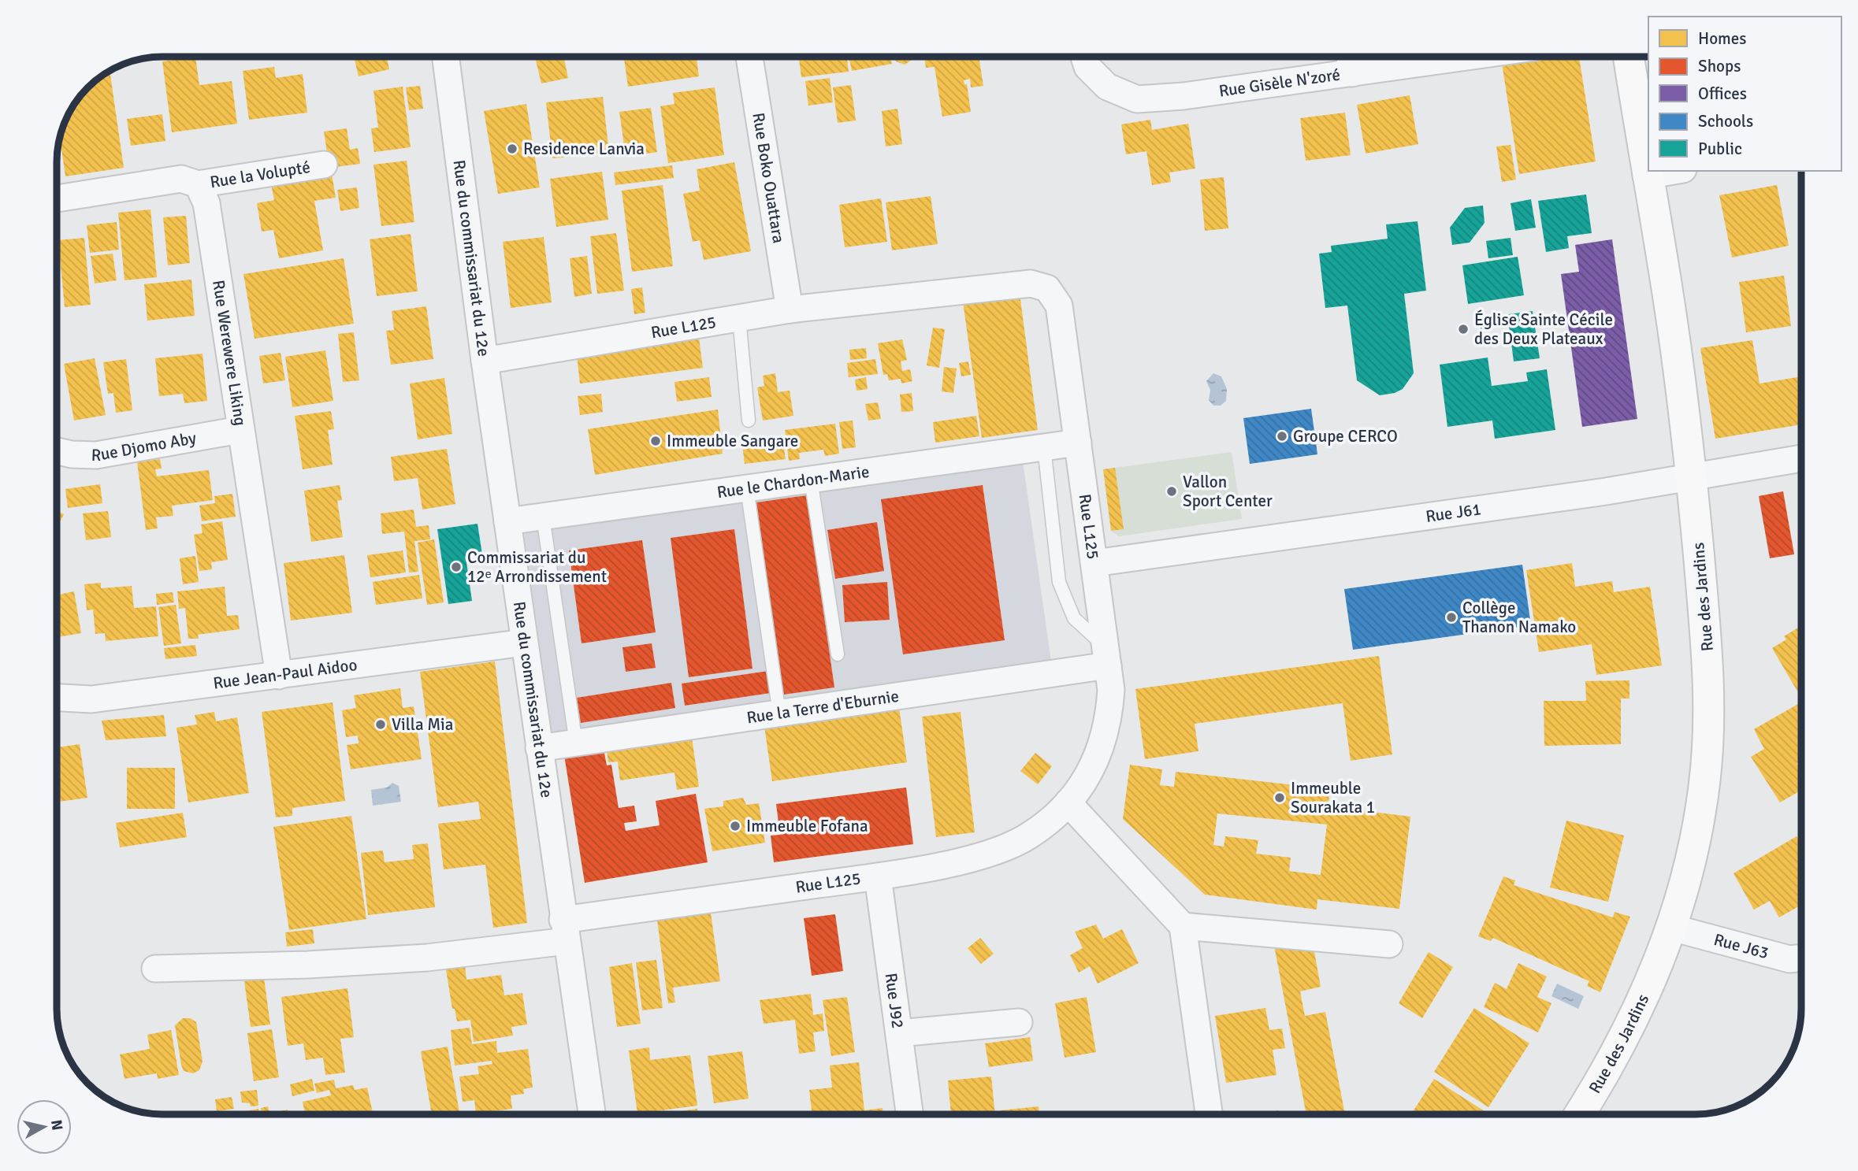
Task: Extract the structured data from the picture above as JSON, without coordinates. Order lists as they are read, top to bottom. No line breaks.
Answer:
{"streets":{"main road":["Rue des Jardins"],"street":["Rue Gisèle N'zoré","Rue la Volupté","Rue Boko Ouattara","Rue du commissariat du 12e","Rue L125","Rue Werewere Liking","Rue Djomo Aby","Rue le Chardon-Marie","Rue J61","Rue Jean-Paul Aidoo","Rue la Terre d'Eburnie","Rue J63","Rue J92"]},"crossings":[["Rue la Volupté","Rue Werewere Liking"],["Rue Boko Ouattara","Rue L125"],["Rue du commissariat du 12e","Rue L125"],["Rue du commissariat du 12e","Rue le Chardon-Marie"],["Rue du commissariat du 12e","Rue Jean-Paul Aidoo"],["Rue du commissariat du 12e","Rue la Terre d'Eburnie"],["Rue L125","Rue le Chardon-Marie"],["Rue L125","Rue J61"],["Rue L125","Rue la Terre d'Eburnie"],["Rue L125","Rue J92"],["Rue Werewere Liking","Rue Djomo Aby"],["Rue Werewere Liking","Rue Jean-Paul Aidoo"],["Rue J61","Rue des Jardins"],["Rue des Jardins","Rue J63"]],"places":["Residence Lanvia","Église Sainte Cécile des Deux Plateaux","Groupe CERCO","Immeuble Sangare","Vallon Sport Center","Commissariat du 12ᵉ Arrondissement","Collège Thanon Namako","Villa Mia","Immeuble Sourakata 1","Immeuble Fofana"],"legend":["Homes","Shops","Offices","Schools","Public"],"north":"right"}
